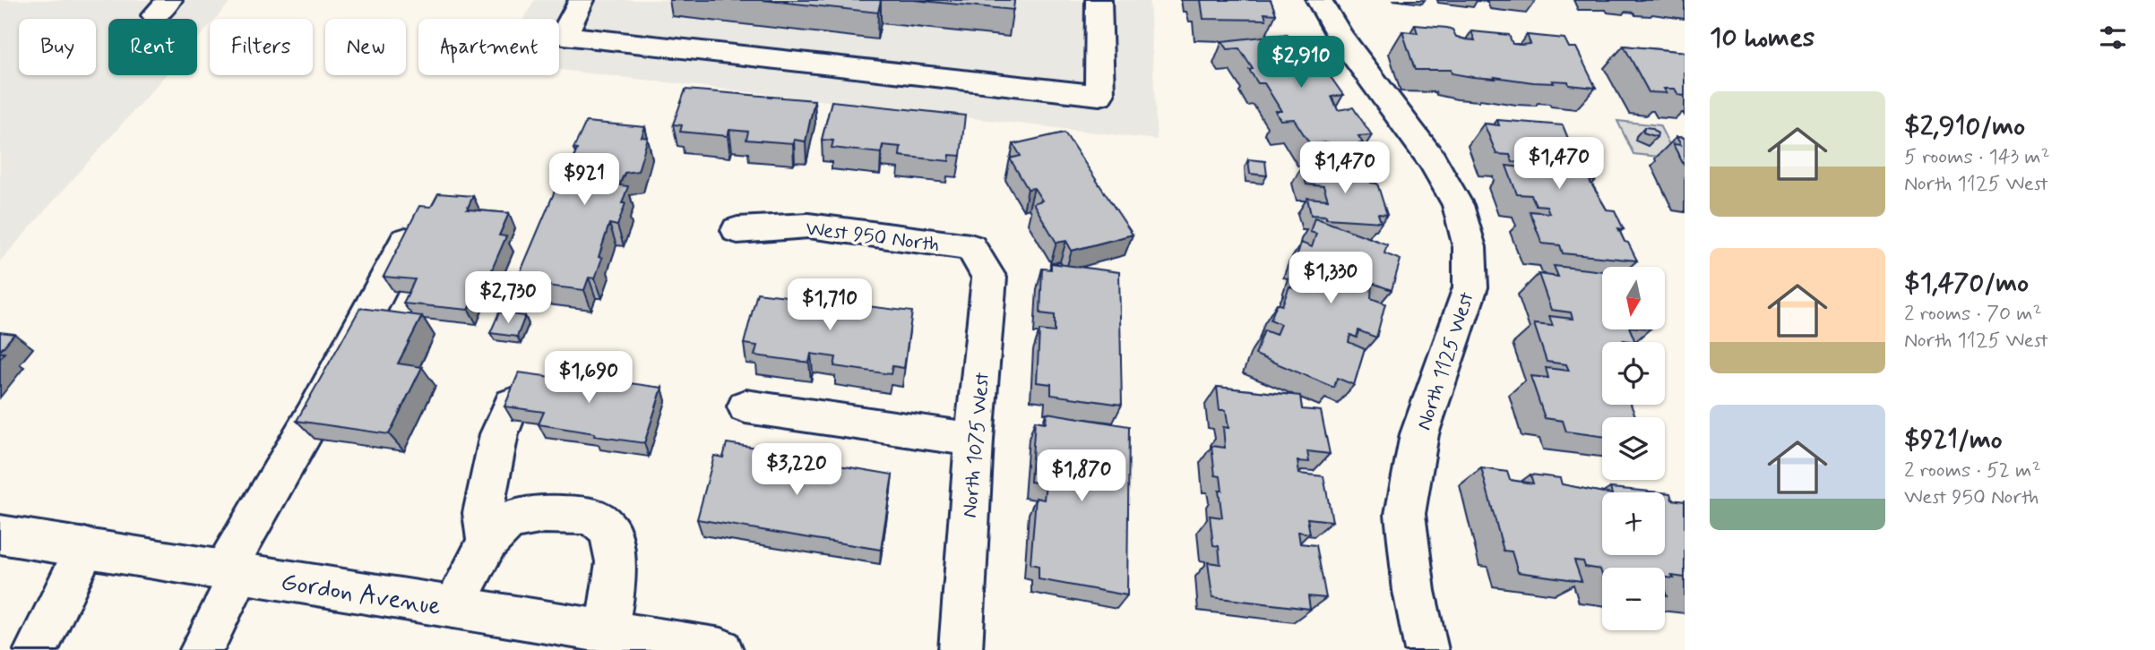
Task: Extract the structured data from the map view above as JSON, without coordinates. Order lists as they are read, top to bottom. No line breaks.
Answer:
{"streets":{"street":["West 950 North","North 1125 West","North 1075 West","Gordon Avenue"]},"crossings":[["West 950 North","North 1075 West"]],"north":"bottom","page":{"heading":"10 homes","chip":["Buy","Rent","Filters","New","Apartment"],"price":["$2,910","$1,470","$1,470","$921","$1,330","$2,730","$1,710","$1,690","$3,220","$1,870"],"list":[{"name":"$2,910/mo","note":"5 rooms · 143 m² · North 1125 West"},{"name":"$1,470/mo","note":"2 rooms · 70 m² · North 1125 West"},{"name":"$921/mo","note":"2 rooms · 52 m² · West 950 North"}],"map_buttons":["+","−"]}}
